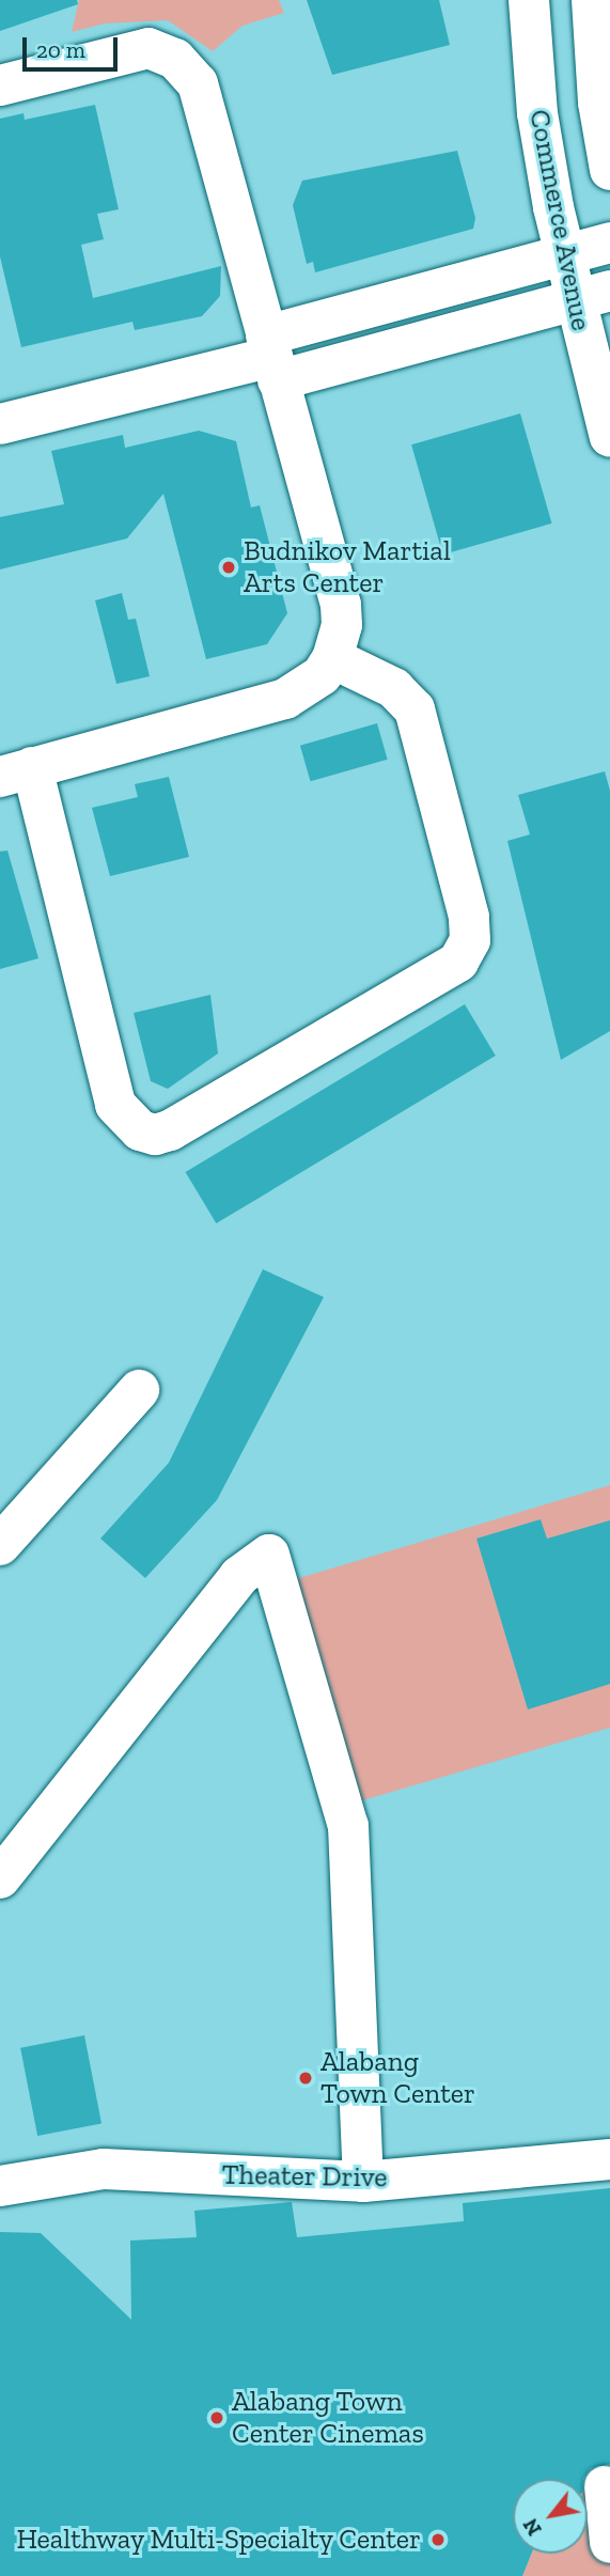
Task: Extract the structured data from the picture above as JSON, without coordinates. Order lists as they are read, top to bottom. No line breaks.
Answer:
{"streets":{"street":["Commerce Avenue","Theater Drive"]},"places":["Budnikov Martial Arts Center","Alabang Town Center","Alabang Town Center Cinemas","Healthway Multi-Specialty Center"],"scale_bar":"20 m","north":"bottom left"}
